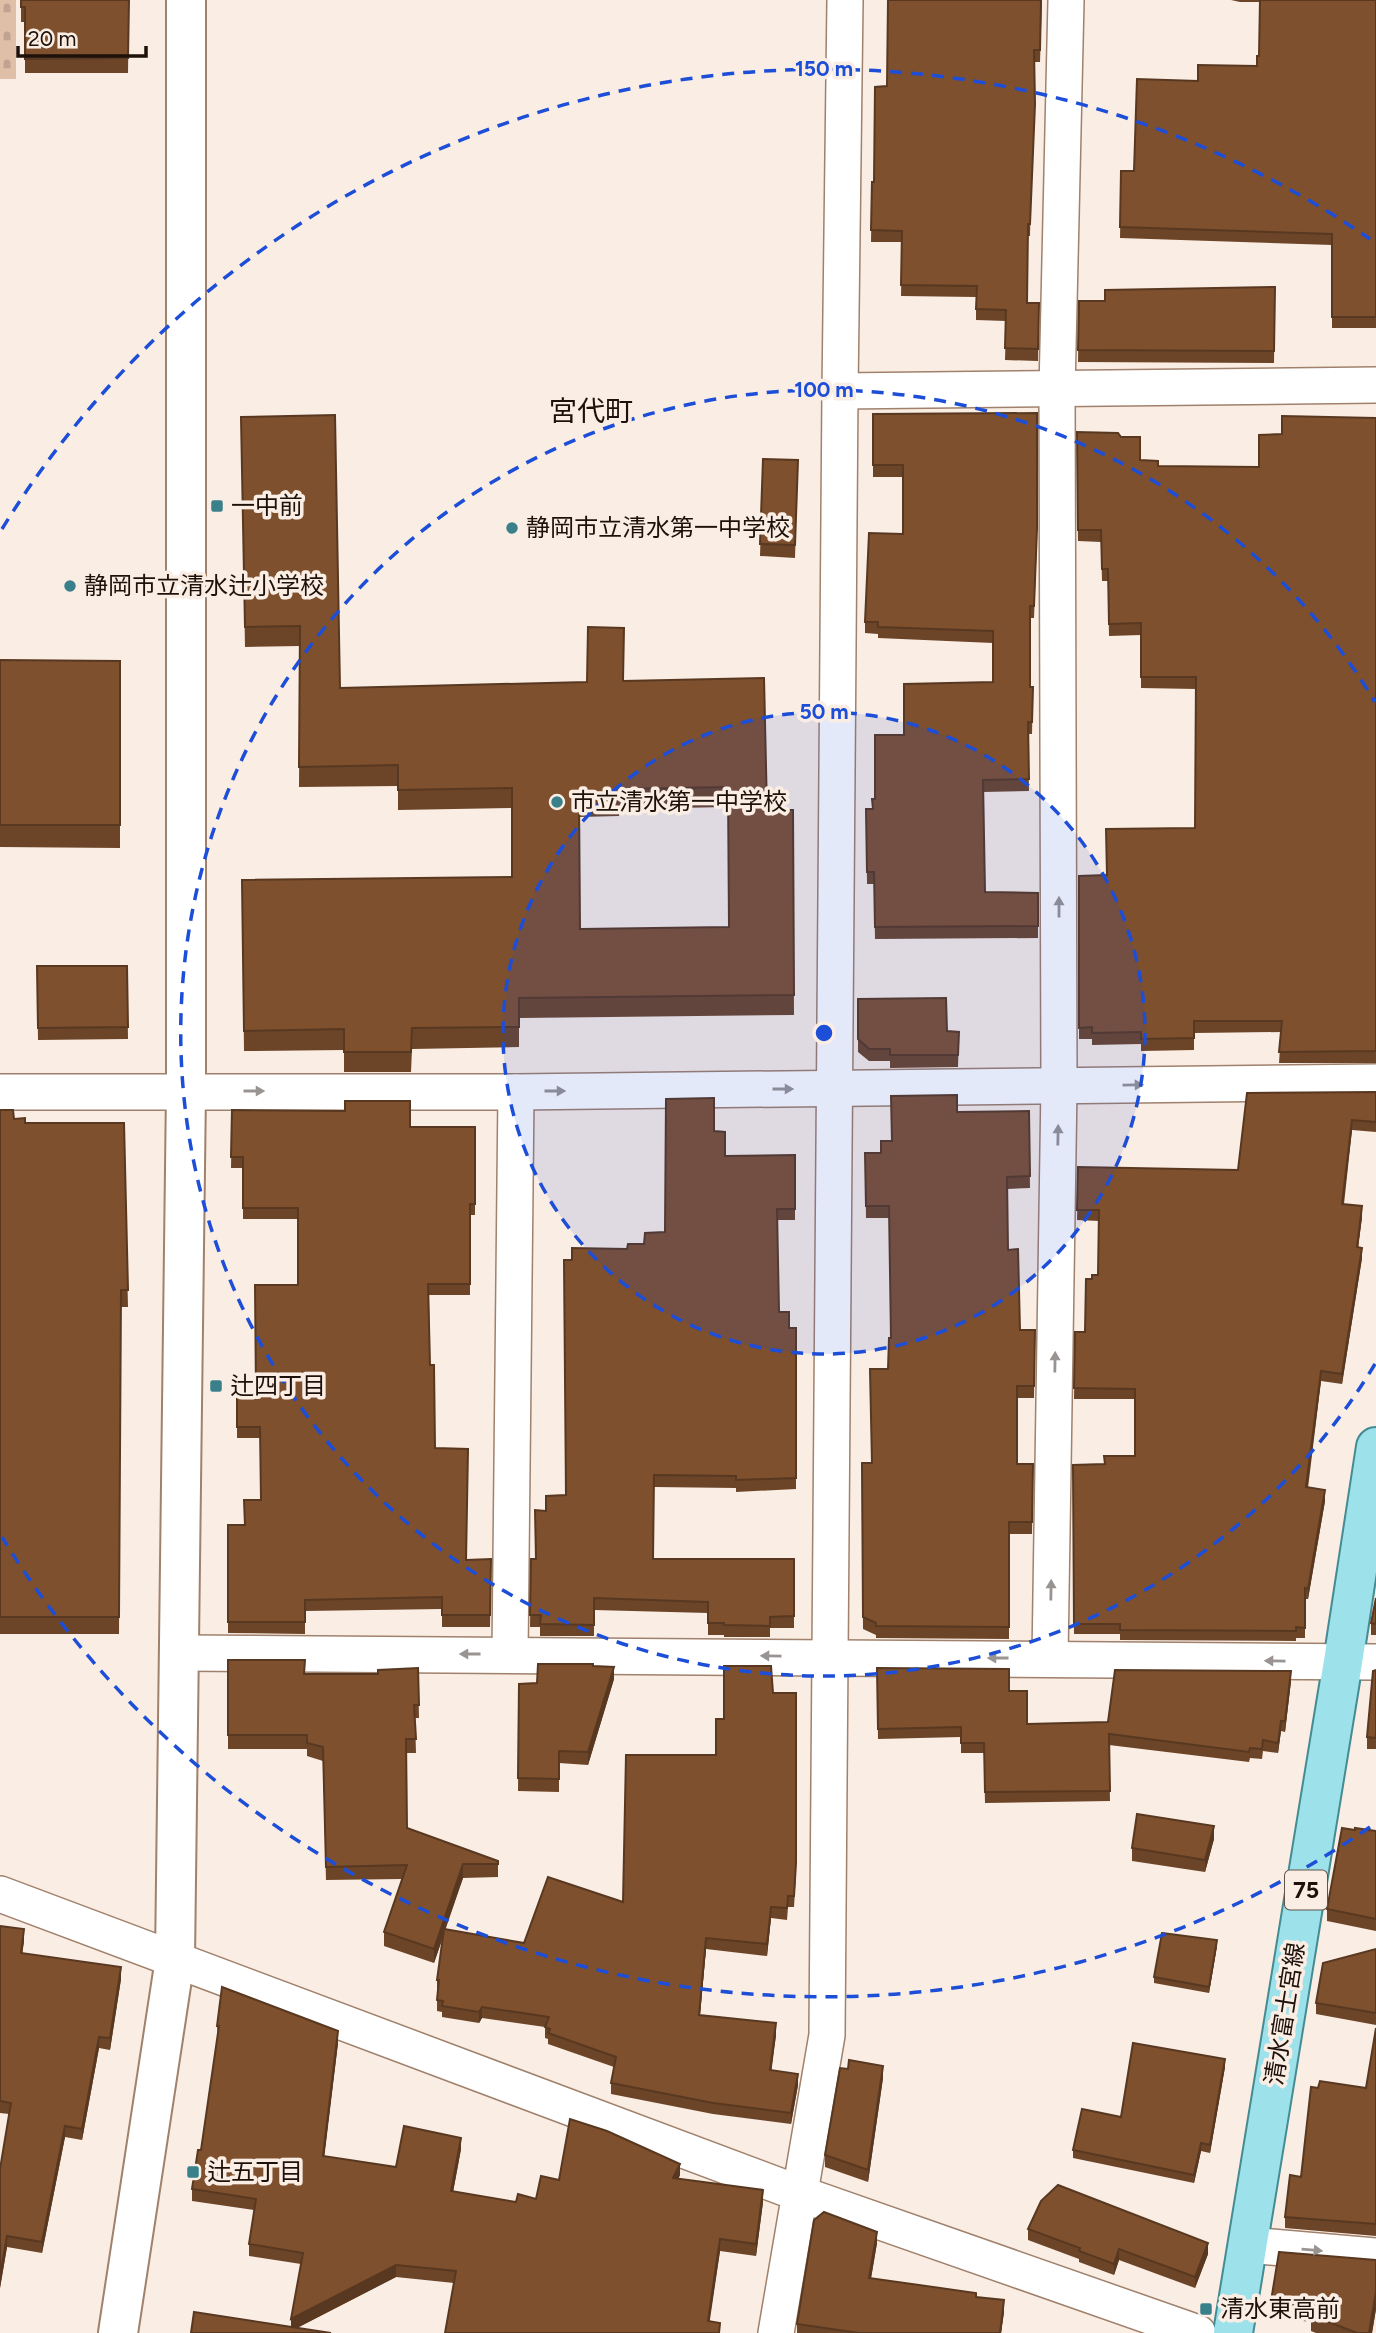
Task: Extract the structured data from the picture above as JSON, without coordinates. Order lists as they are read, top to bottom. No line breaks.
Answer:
{"streets":{"main road":["75","清水富士宮線"]},"districts":["宮代町"],"places":{"transit":["一中前","辻四丁目","辻五丁目","清水東高前"],"other":["静岡市立清水第一中学校","静岡市立清水辻小学校","市立清水第一中学校"]},"scale_bar":"20 m","rings":["150 m","100 m","50 m"]}
